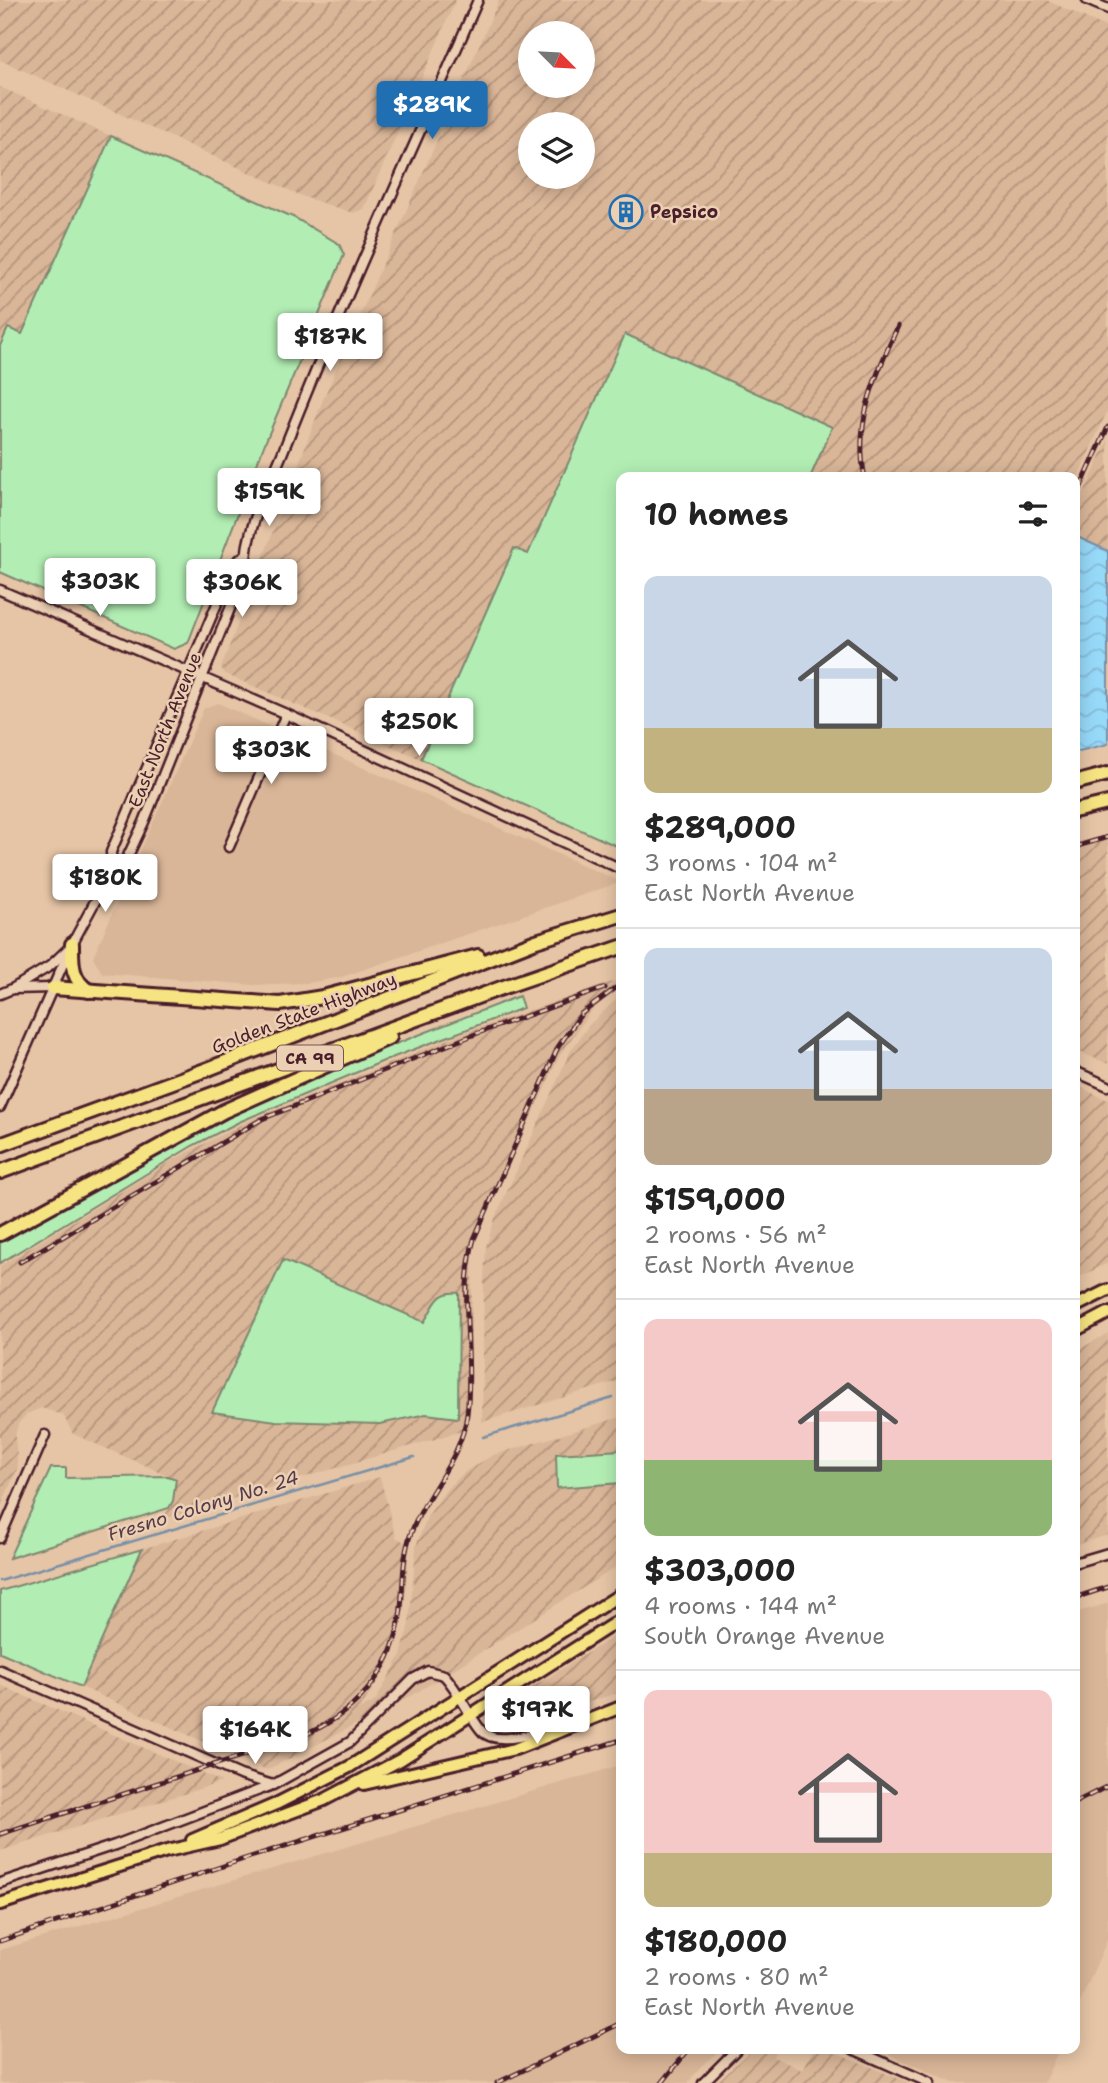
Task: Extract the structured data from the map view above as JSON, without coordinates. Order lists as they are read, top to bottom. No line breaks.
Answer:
{"streets":{"highway":["Golden State Highway","CA 99"],"street":["East North Avenue"]},"water":["Fresno Colony No. 24"],"places":{"building":["Pepsico"]},"north":"bottom right","page":{"price":["$289K","$187K","$159K","$303K","$306K","$250K","$303K","$180K","$197K","$164K"],"heading":"10 homes","list":[{"name":"$289,000","note":"3 rooms · 104 m² · East North Avenue"},{"name":"$159,000","note":"2 rooms · 56 m² · East North Avenue"},{"name":"$303,000","note":"4 rooms · 144 m² · South Orange Avenue"},{"name":"$180,000","note":"2 rooms · 80 m² · East North Avenue"}]}}
